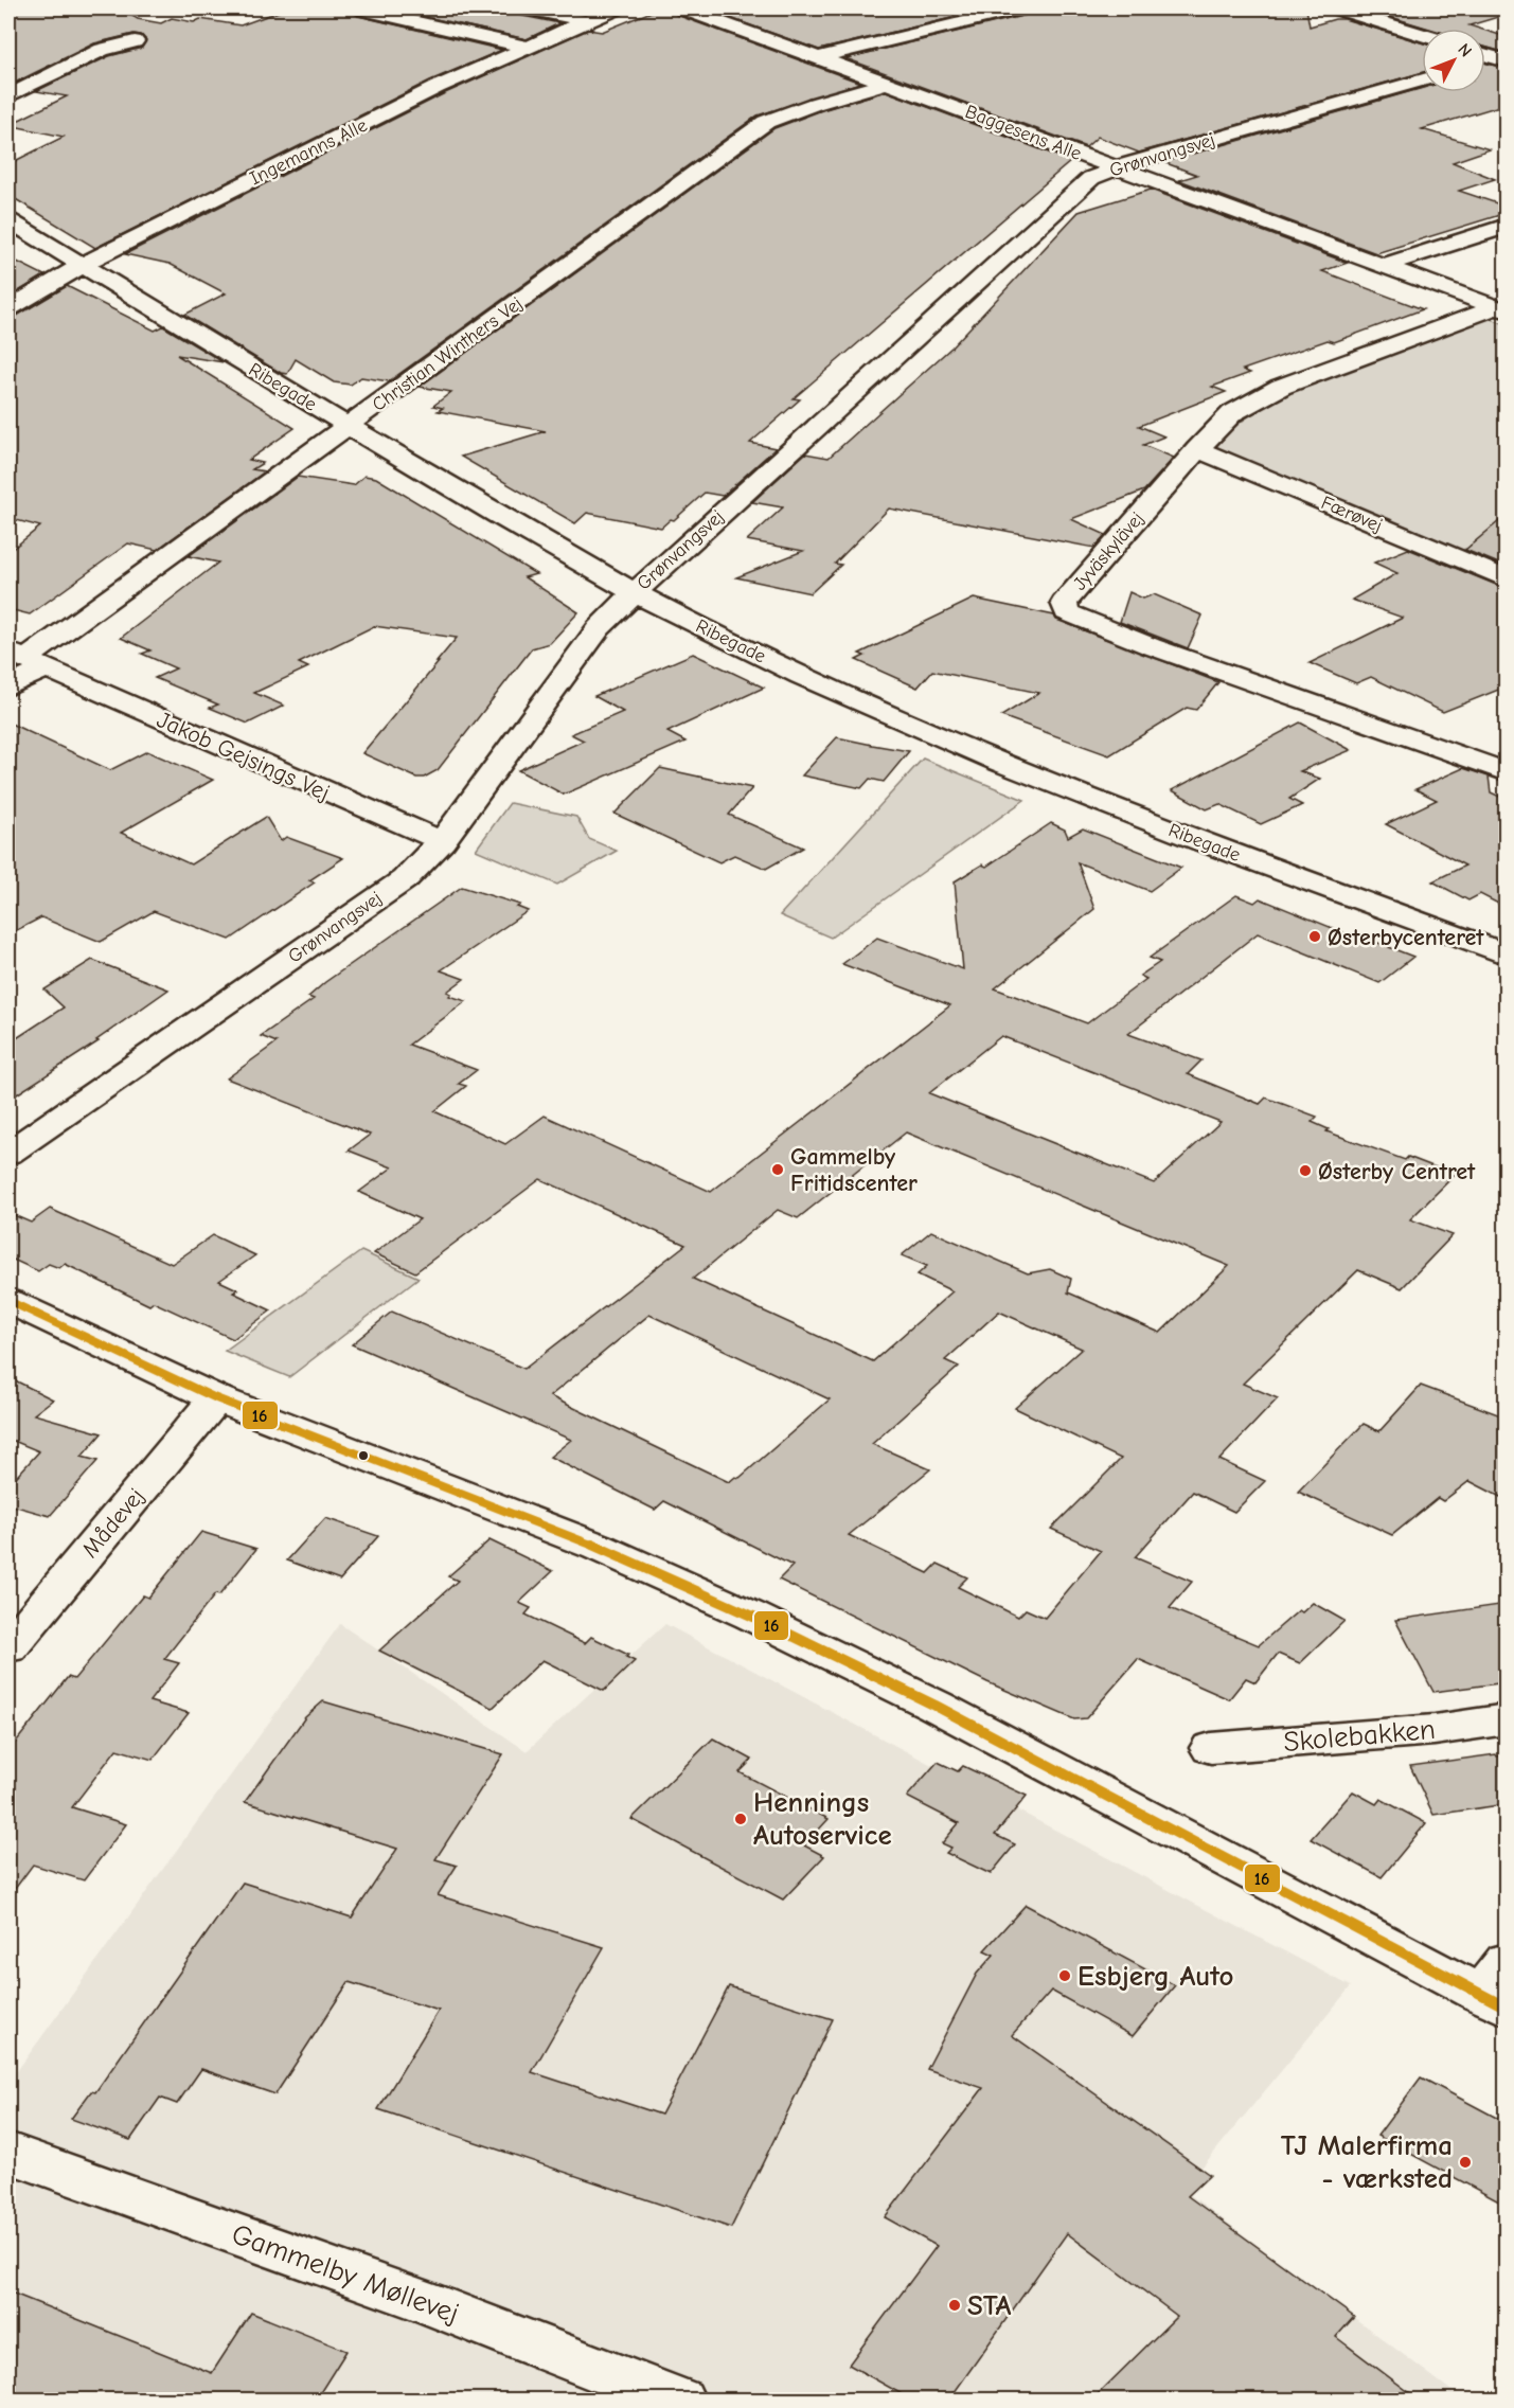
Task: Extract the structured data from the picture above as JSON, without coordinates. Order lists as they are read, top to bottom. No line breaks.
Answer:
{"streets":{"street":["Baggesens Alle","Ingemanns Alle","Grønvangsvej","Christian Winthers Vej","Ribegade","Færøvej","Jyväskylävej","Jakob Gejsings Vej","Mådevej","Skolebakken","Gammelby Møllevej"]},"crossings":[["Baggesens Alle","Grønvangsvej"],["Baggesens Alle","Christian Winthers Vej"],["Baggesens Alle","Jyväskylävej"],["Ingemanns Alle","Ribegade"],["Grønvangsvej","Ribegade"],["Grønvangsvej","Jakob Gejsings Vej"],["Christian Winthers Vej","Ribegade"],["Christian Winthers Vej","Jakob Gejsings Vej"],["Færøvej","Jyväskylävej"]],"places":["Østerbycenteret","Gammelby Fritidscenter","Østerby Centret","Hennings Autoservice","Esbjerg Auto","TJ Malerfirma - værksted","STA"],"lines":["transit line 16"],"north":"top right"}
